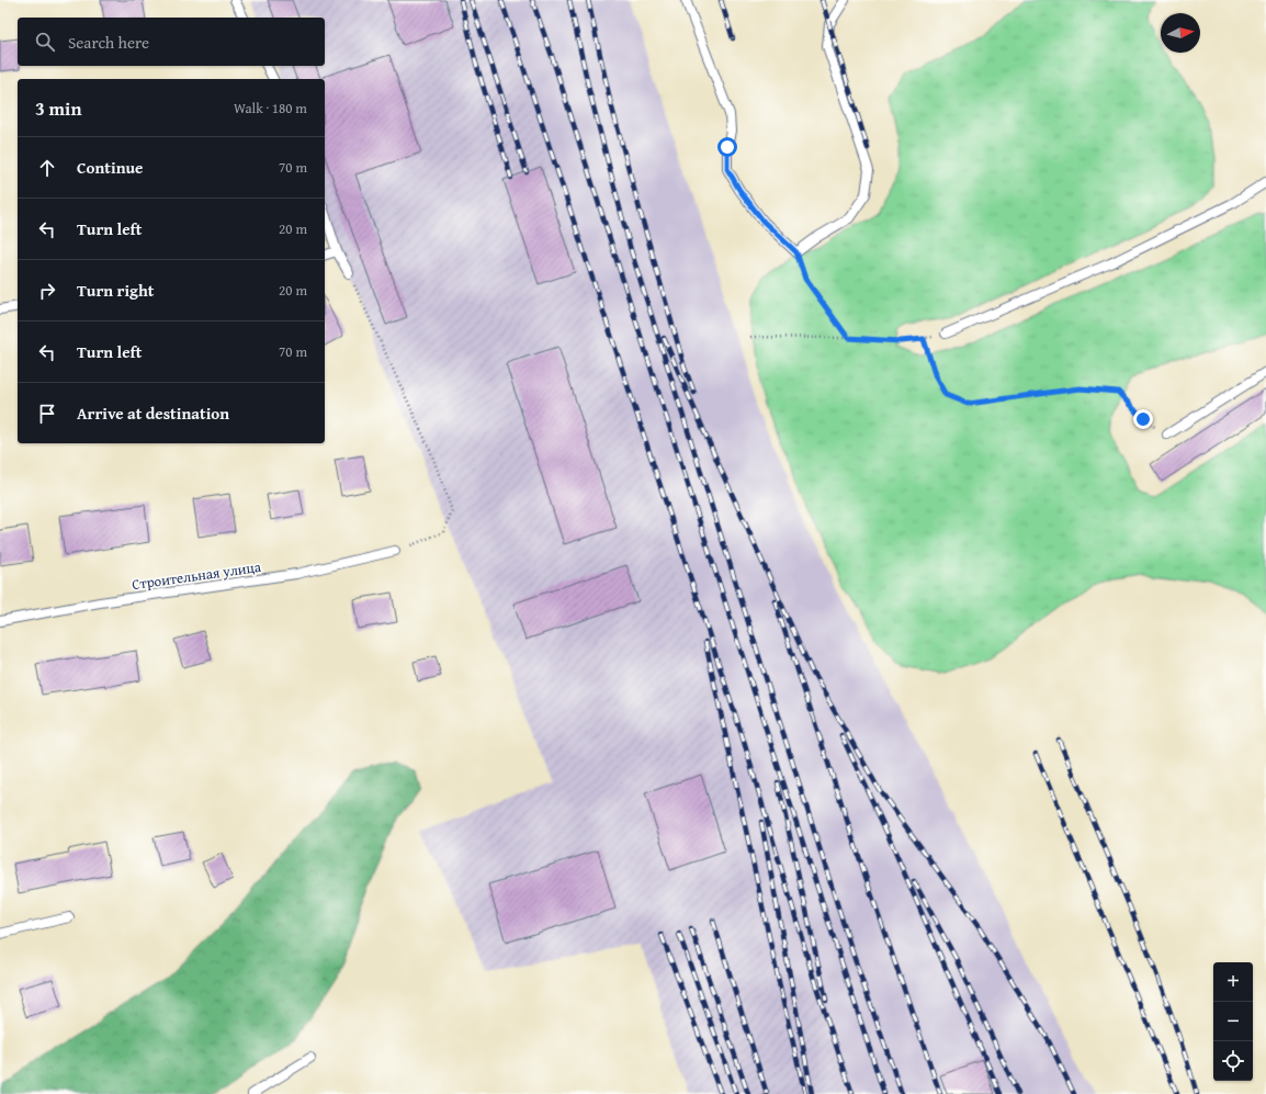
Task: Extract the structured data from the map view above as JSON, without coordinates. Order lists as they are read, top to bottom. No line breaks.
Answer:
{"streets":{"lane":["Строительная улица"]},"north":"right","page":{"search":"Search here","heading":["3 min","Walk · 180 m"],"list":[["Continue","70 m"],["Turn left","20 m"],["Turn right","20 m"],["Turn left","70 m"],"Arrive at destination"],"map_buttons":["+","−"]}}
